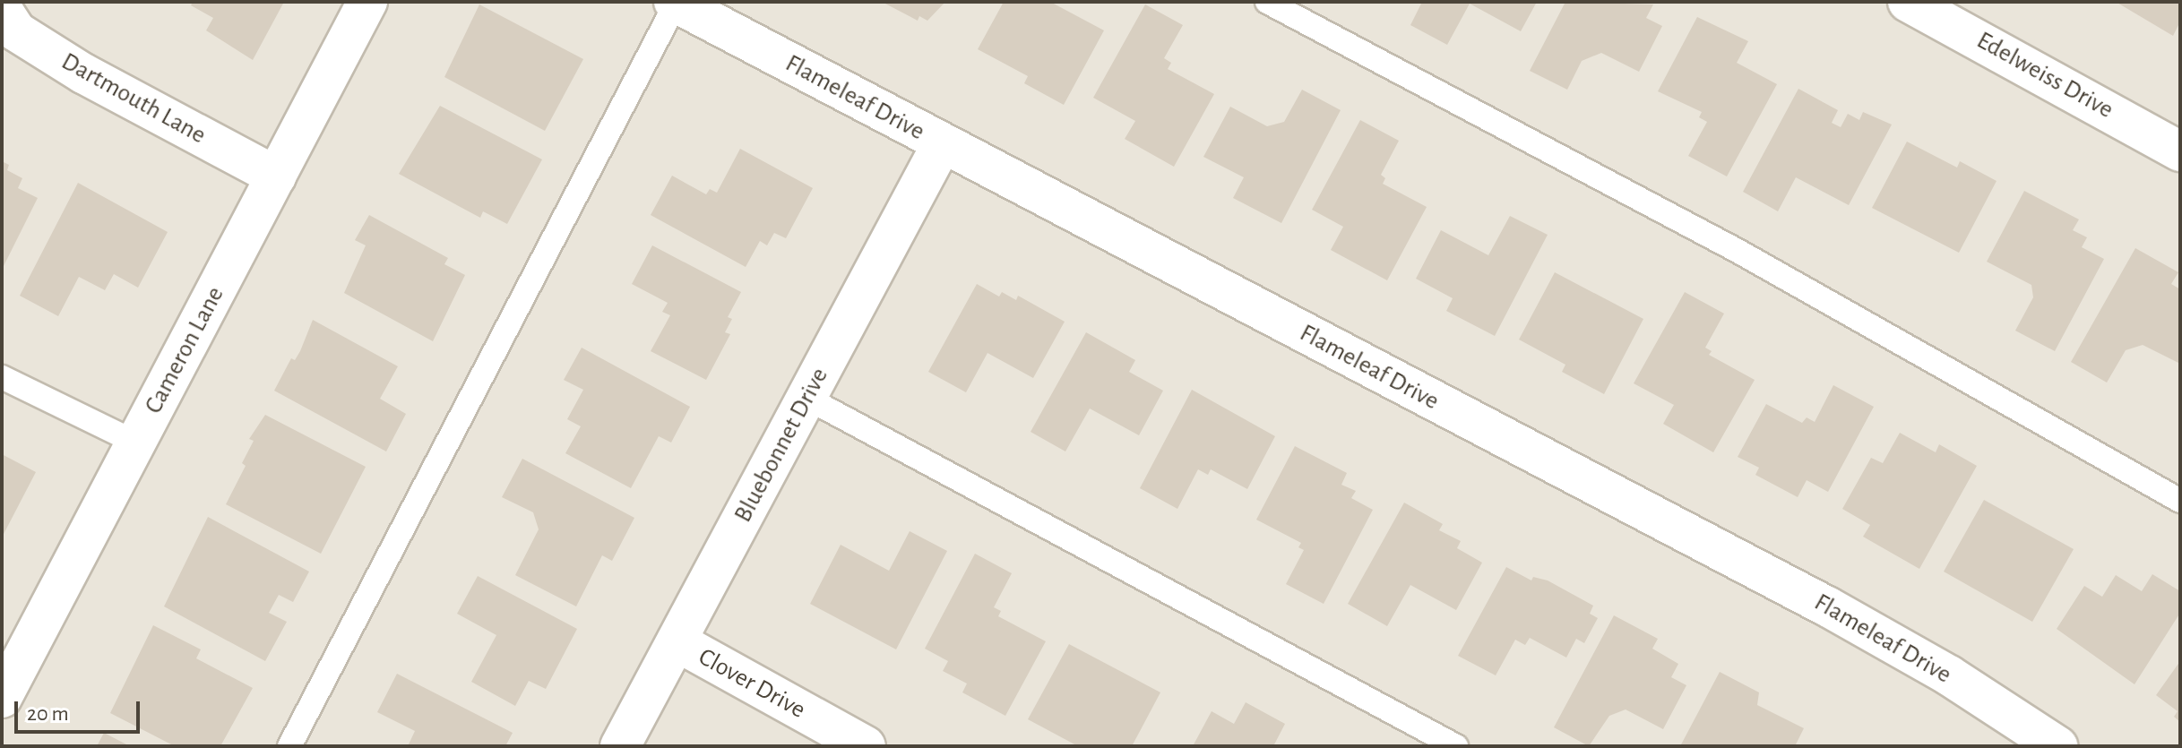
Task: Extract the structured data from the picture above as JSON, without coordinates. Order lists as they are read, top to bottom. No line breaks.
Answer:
{"streets":{"street":["Edelweiss Drive","Flameleaf Drive","Dartmouth Lane","Cameron Lane","Bluebonnet Drive","Clover Drive"]},"crossings":[["Flameleaf Drive","Bluebonnet Drive"],["Dartmouth Lane","Cameron Lane"],["Bluebonnet Drive","Clover Drive"]],"scale_bar":"20 m"}
